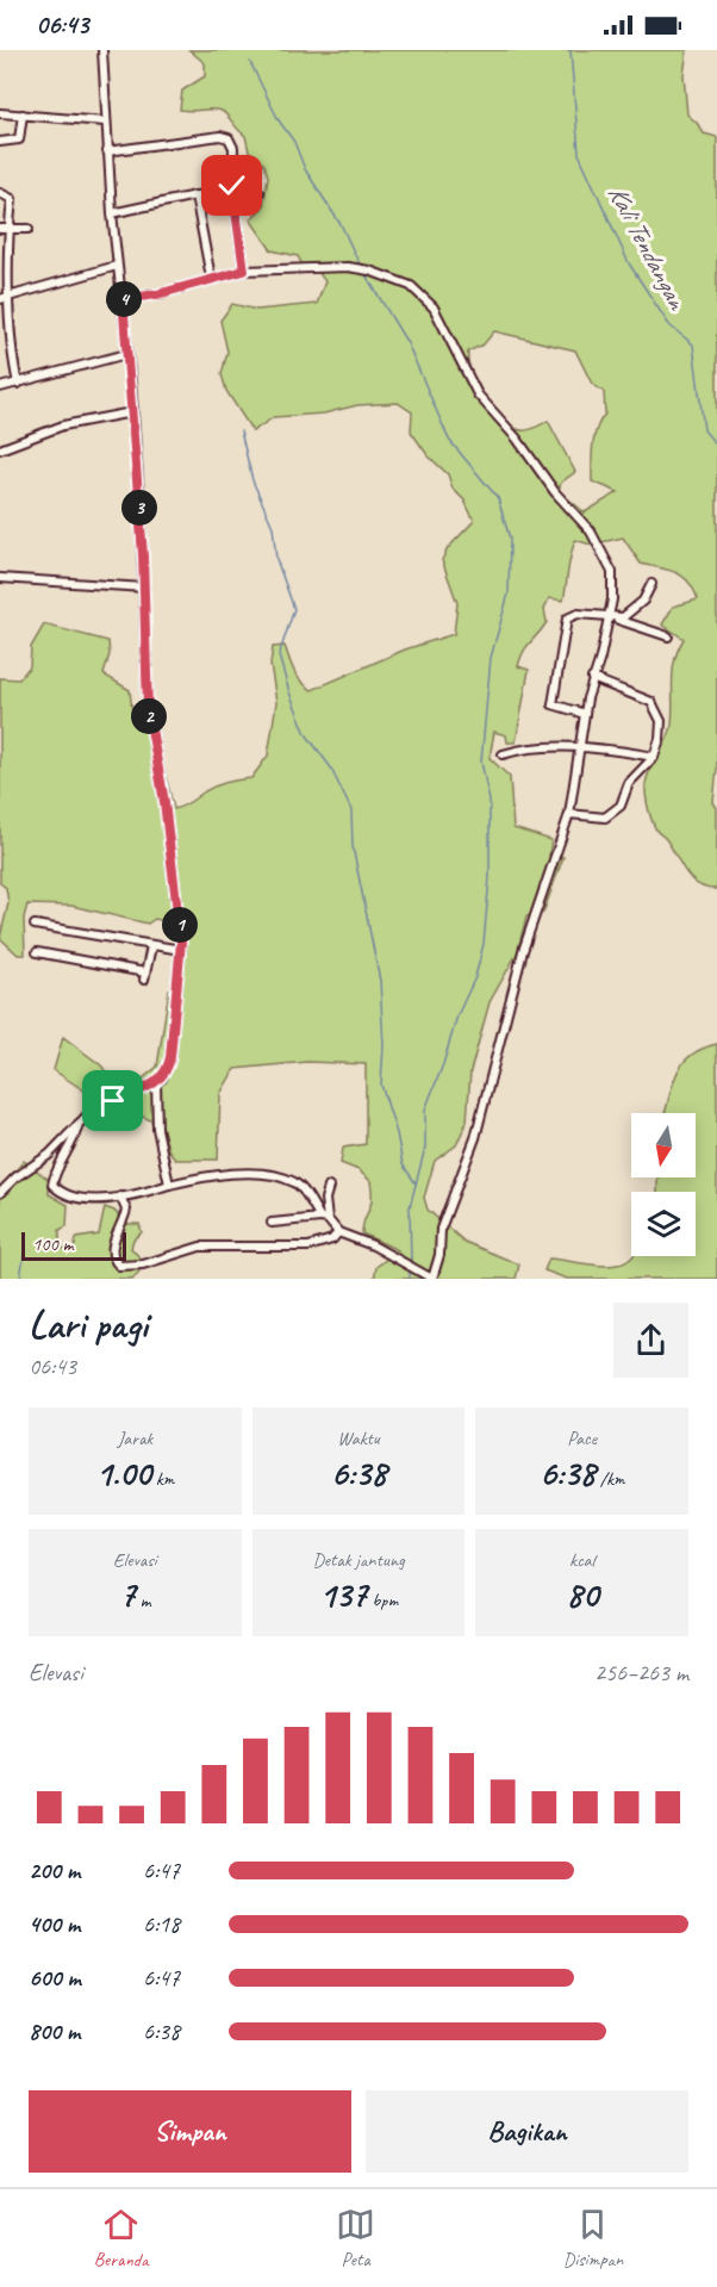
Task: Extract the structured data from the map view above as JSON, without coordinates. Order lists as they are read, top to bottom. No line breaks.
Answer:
{"water":["Kali Tendangan"],"scale_bar":"100 m","north":"bottom","page":{"status":"06:43","pins":["4","3","2","1"],"scale":"100 m","heading":["Lari pagi","06:43"],"stats":[["Jarak","1.00 km"],["Waktu","6:38"],["Pace","6:38 /km"],["Elevasi","7 m"],["Detak jantung","137 bpm"],["kcal","80"]],"chart":["Elevasi","256–263 m"],"list":[{"name":"200 m","note":"6:47"},{"name":"400 m","note":"6:18"},{"name":"600 m","note":"6:47"},{"name":"800 m","note":"6:38"}],"buttons":["Simpan","Bagikan"],"tabs":["Beranda","Peta","Disimpan"]}}
